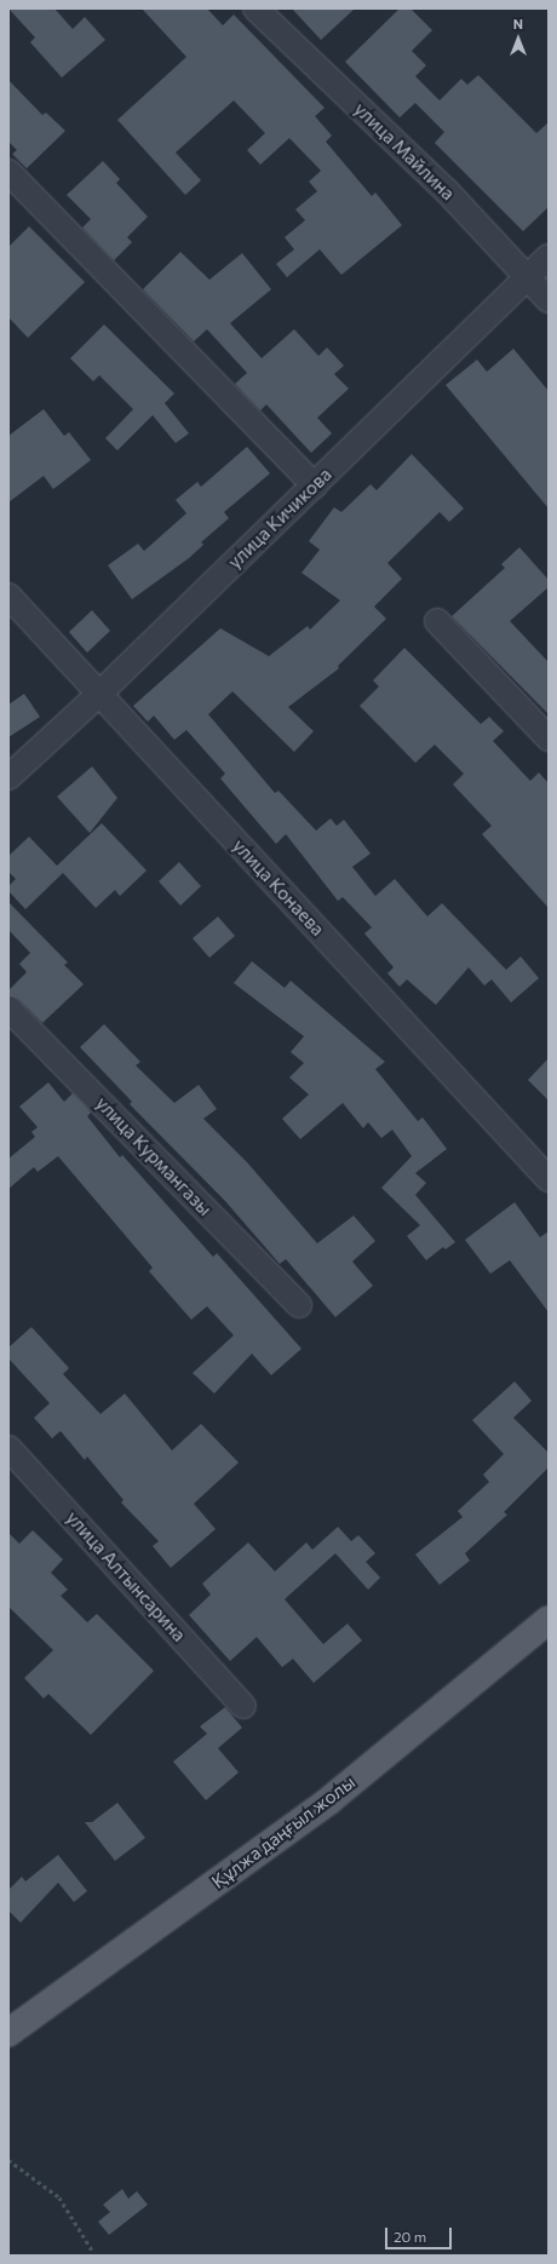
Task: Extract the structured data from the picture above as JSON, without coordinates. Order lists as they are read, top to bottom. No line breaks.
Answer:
{"streets":{"main road":["Құлжа даңғыл жолы"],"street":["улица Майлина","улица Кичикова","улица Конаева","улица Курмангазы","улица Алтынсарина"]},"crossings":[["улица Майлина","улица Кичикова"],["улица Кичикова","улица Конаева"]],"scale_bar":"20 m","north":"top"}
